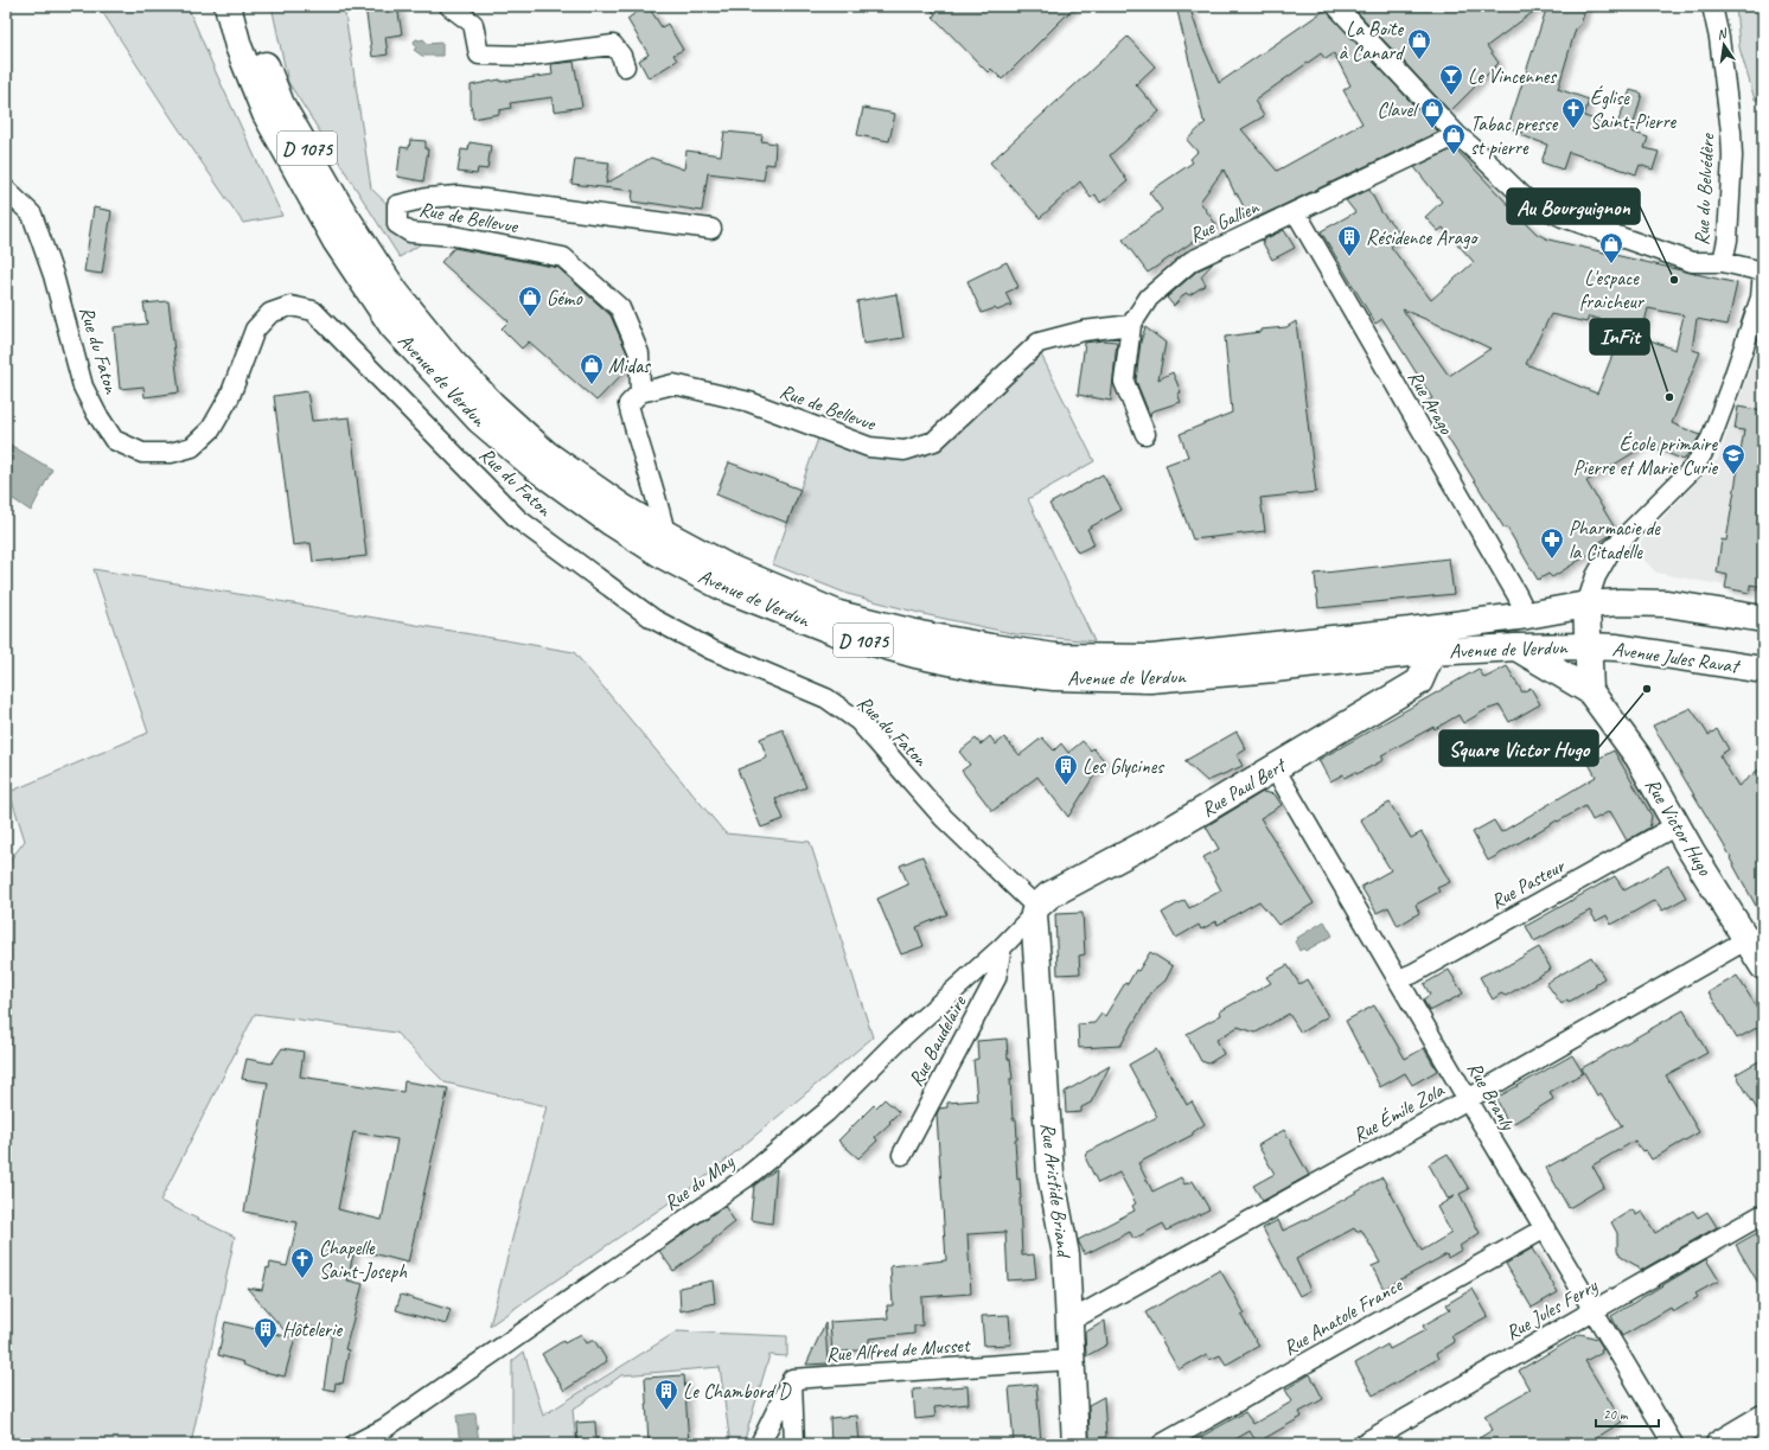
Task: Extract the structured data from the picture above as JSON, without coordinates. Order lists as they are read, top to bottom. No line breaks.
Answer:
{"streets":{"main road":["D 1075","Avenue de Verdun","Avenue Jules Ravat","Rue Paul Bert","Rue Victor Hugo","Rue Aristide Briand"],"street":["Rue du Belvédère","Rue de Bellevue","Rue Gallien","Rue du Faton","Rue Arago","Rue Pasteur","Rue Baudelaire","Rue Branly","Rue Émile Zola","Rue du May","Rue Jules Ferry","Rue Anatole France","Rue Alfred de Musset"]},"crossings":[["Rue de Bellevue","Rue Gallien"],["Rue Gallien","Rue Arago"],["Rue du Faton","Rue Paul Bert"],["Rue du Faton","Rue du May"],["Rue du Faton","Rue Aristide Briand"],["Avenue de Verdun","Rue Arago"],["Avenue de Verdun","Avenue Jules Ravat"],["Avenue de Verdun","Rue Paul Bert"],["Avenue de Verdun","Rue Victor Hugo"],["Rue Paul Bert","Rue Branly"],["Rue Paul Bert","Rue du May"],["Rue Paul Bert","Rue Aristide Briand"],["Rue Victor Hugo","Rue Pasteur"],["Rue Victor Hugo","Rue Émile Zola"],["Rue Pasteur","Rue Branly"],["Rue Baudelaire","Rue du May"],["Rue Branly","Rue Émile Zola"],["Rue Branly","Rue Jules Ferry"],["Rue Branly","Rue Anatole France"],["Rue Émile Zola","Rue Aristide Briand"],["Rue du May","Rue Aristide Briand"],["Rue Aristide Briand","Rue Alfred de Musset"]],"places":{"shop":["La Boite à Canard","Clavel","Tabac presse st pierre","L'espace fraicheur","Gémo","Midas"],"bar":["Le Vincennes"],"church":["Église Saint-Pierre","Chapelle Saint-Joseph"],"building":["Résidence Arago","Les Glycines","Hôtelerie","Le Chambord D"],"other":["Au Bourguignon","InFit","Square Victor Hugo"],"school or university":["École primaire Pierre et Marie Curie"],"pharmacy":["Pharmacie de la Citadelle"]},"scale_bar":"20 m","north":"top"}
